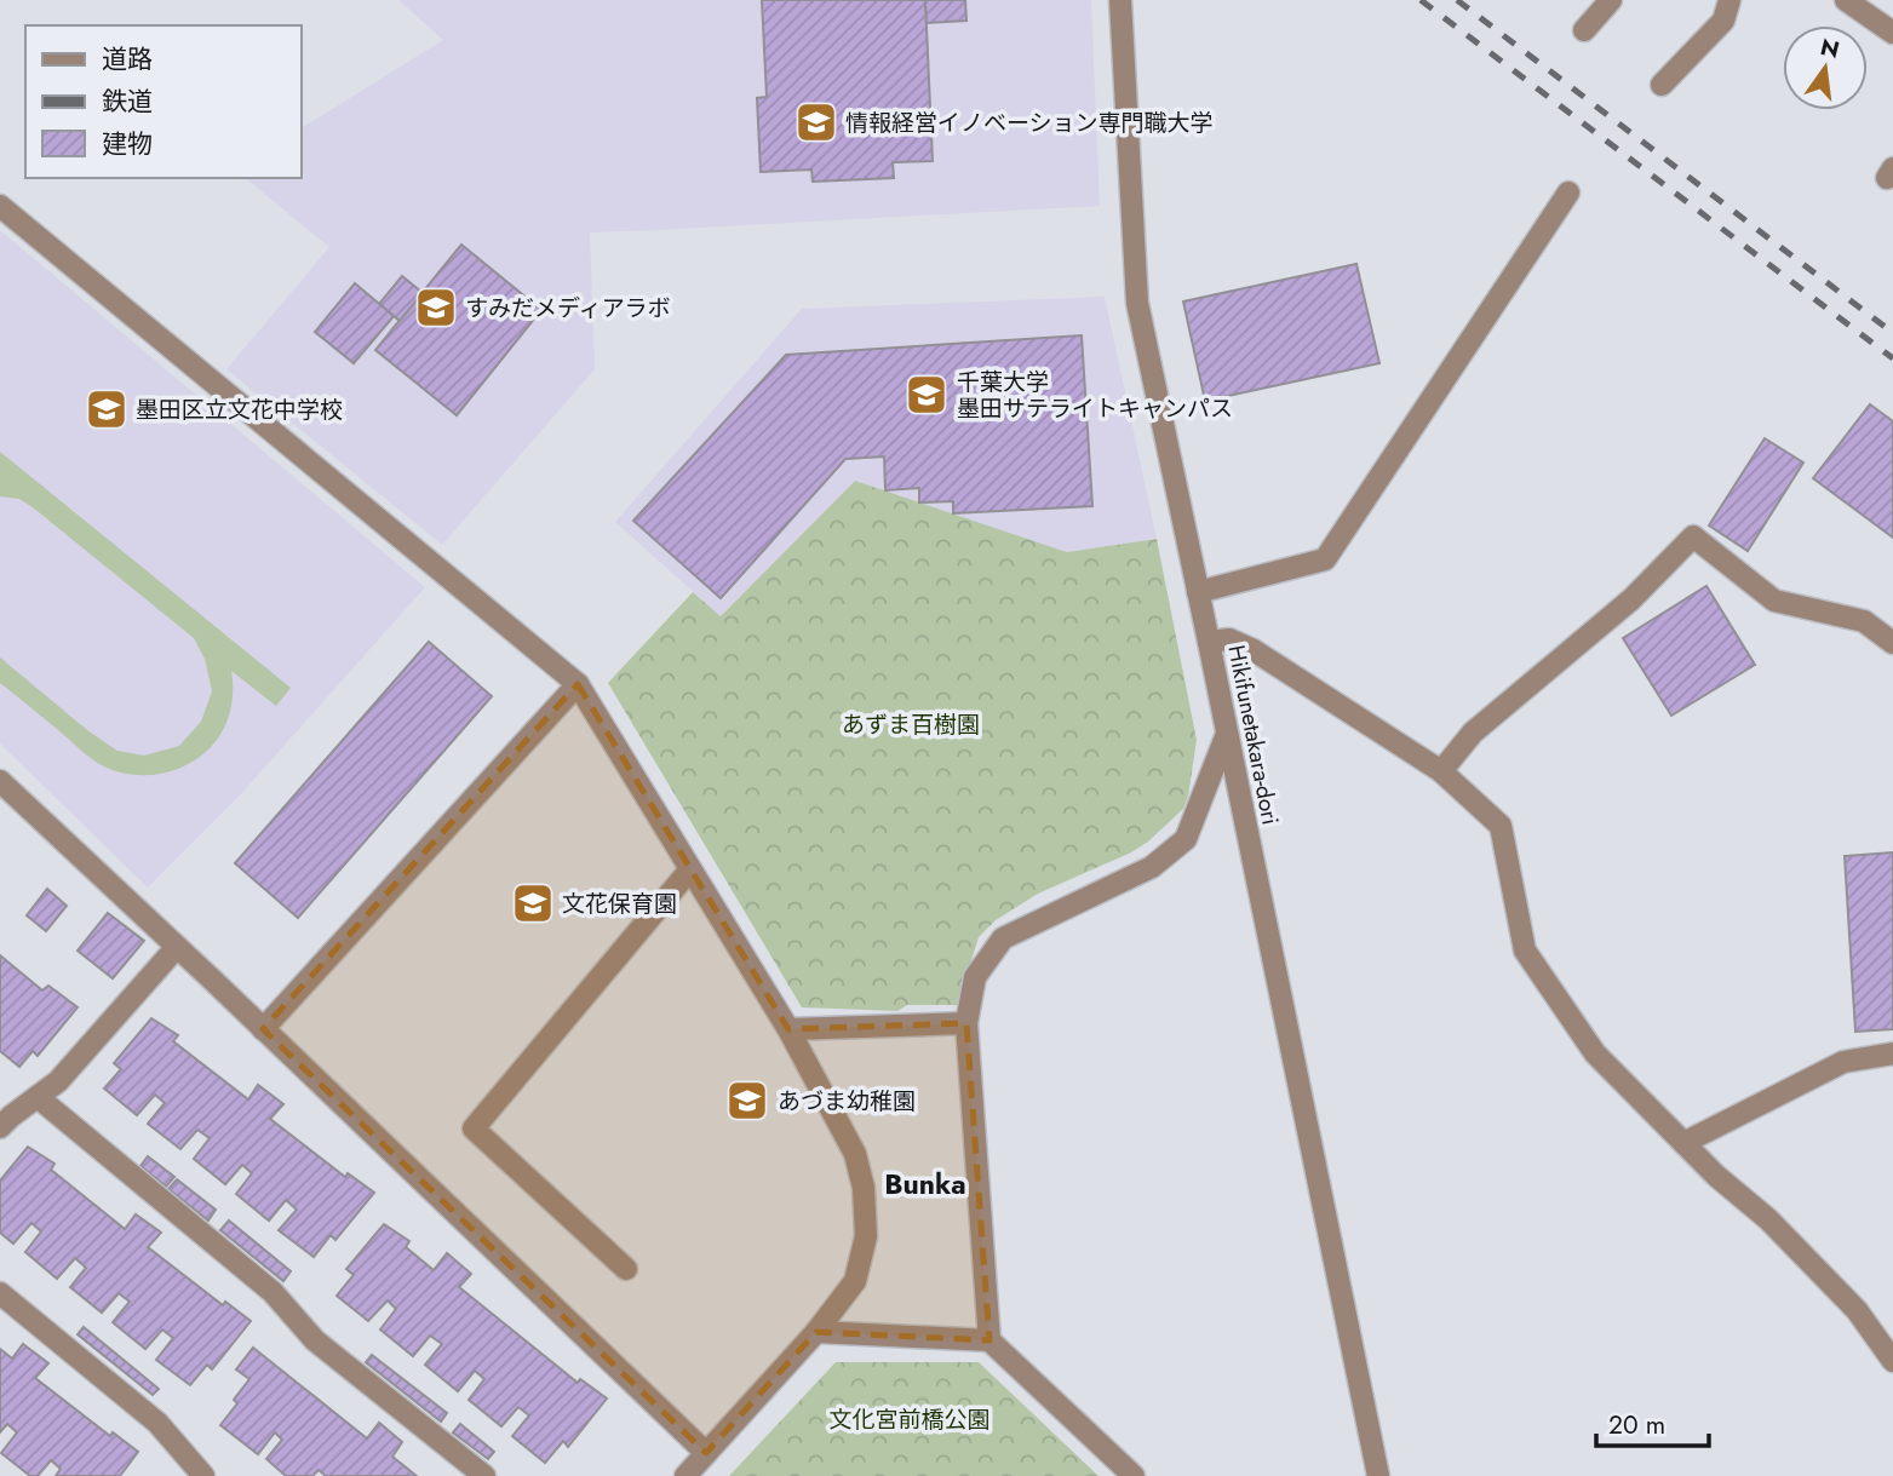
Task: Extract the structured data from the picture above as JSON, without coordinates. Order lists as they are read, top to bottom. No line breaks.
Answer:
{"streets":{"street":["Hikifunetakara-dori"]},"districts":["Bunka"],"parks":["あずま百樹園","文化宮前橋公園"],"places":{"school or university":["情報経営イノベーション専門職大学","すみだメディアラボ","千葉大学 墨田サテライトキャンパス","墨田区立文花中学校","文花保育園","あづま幼稚園"]},"legend":["道路","鉄道","建物"],"scale_bar":"20 m","north":"top"}
